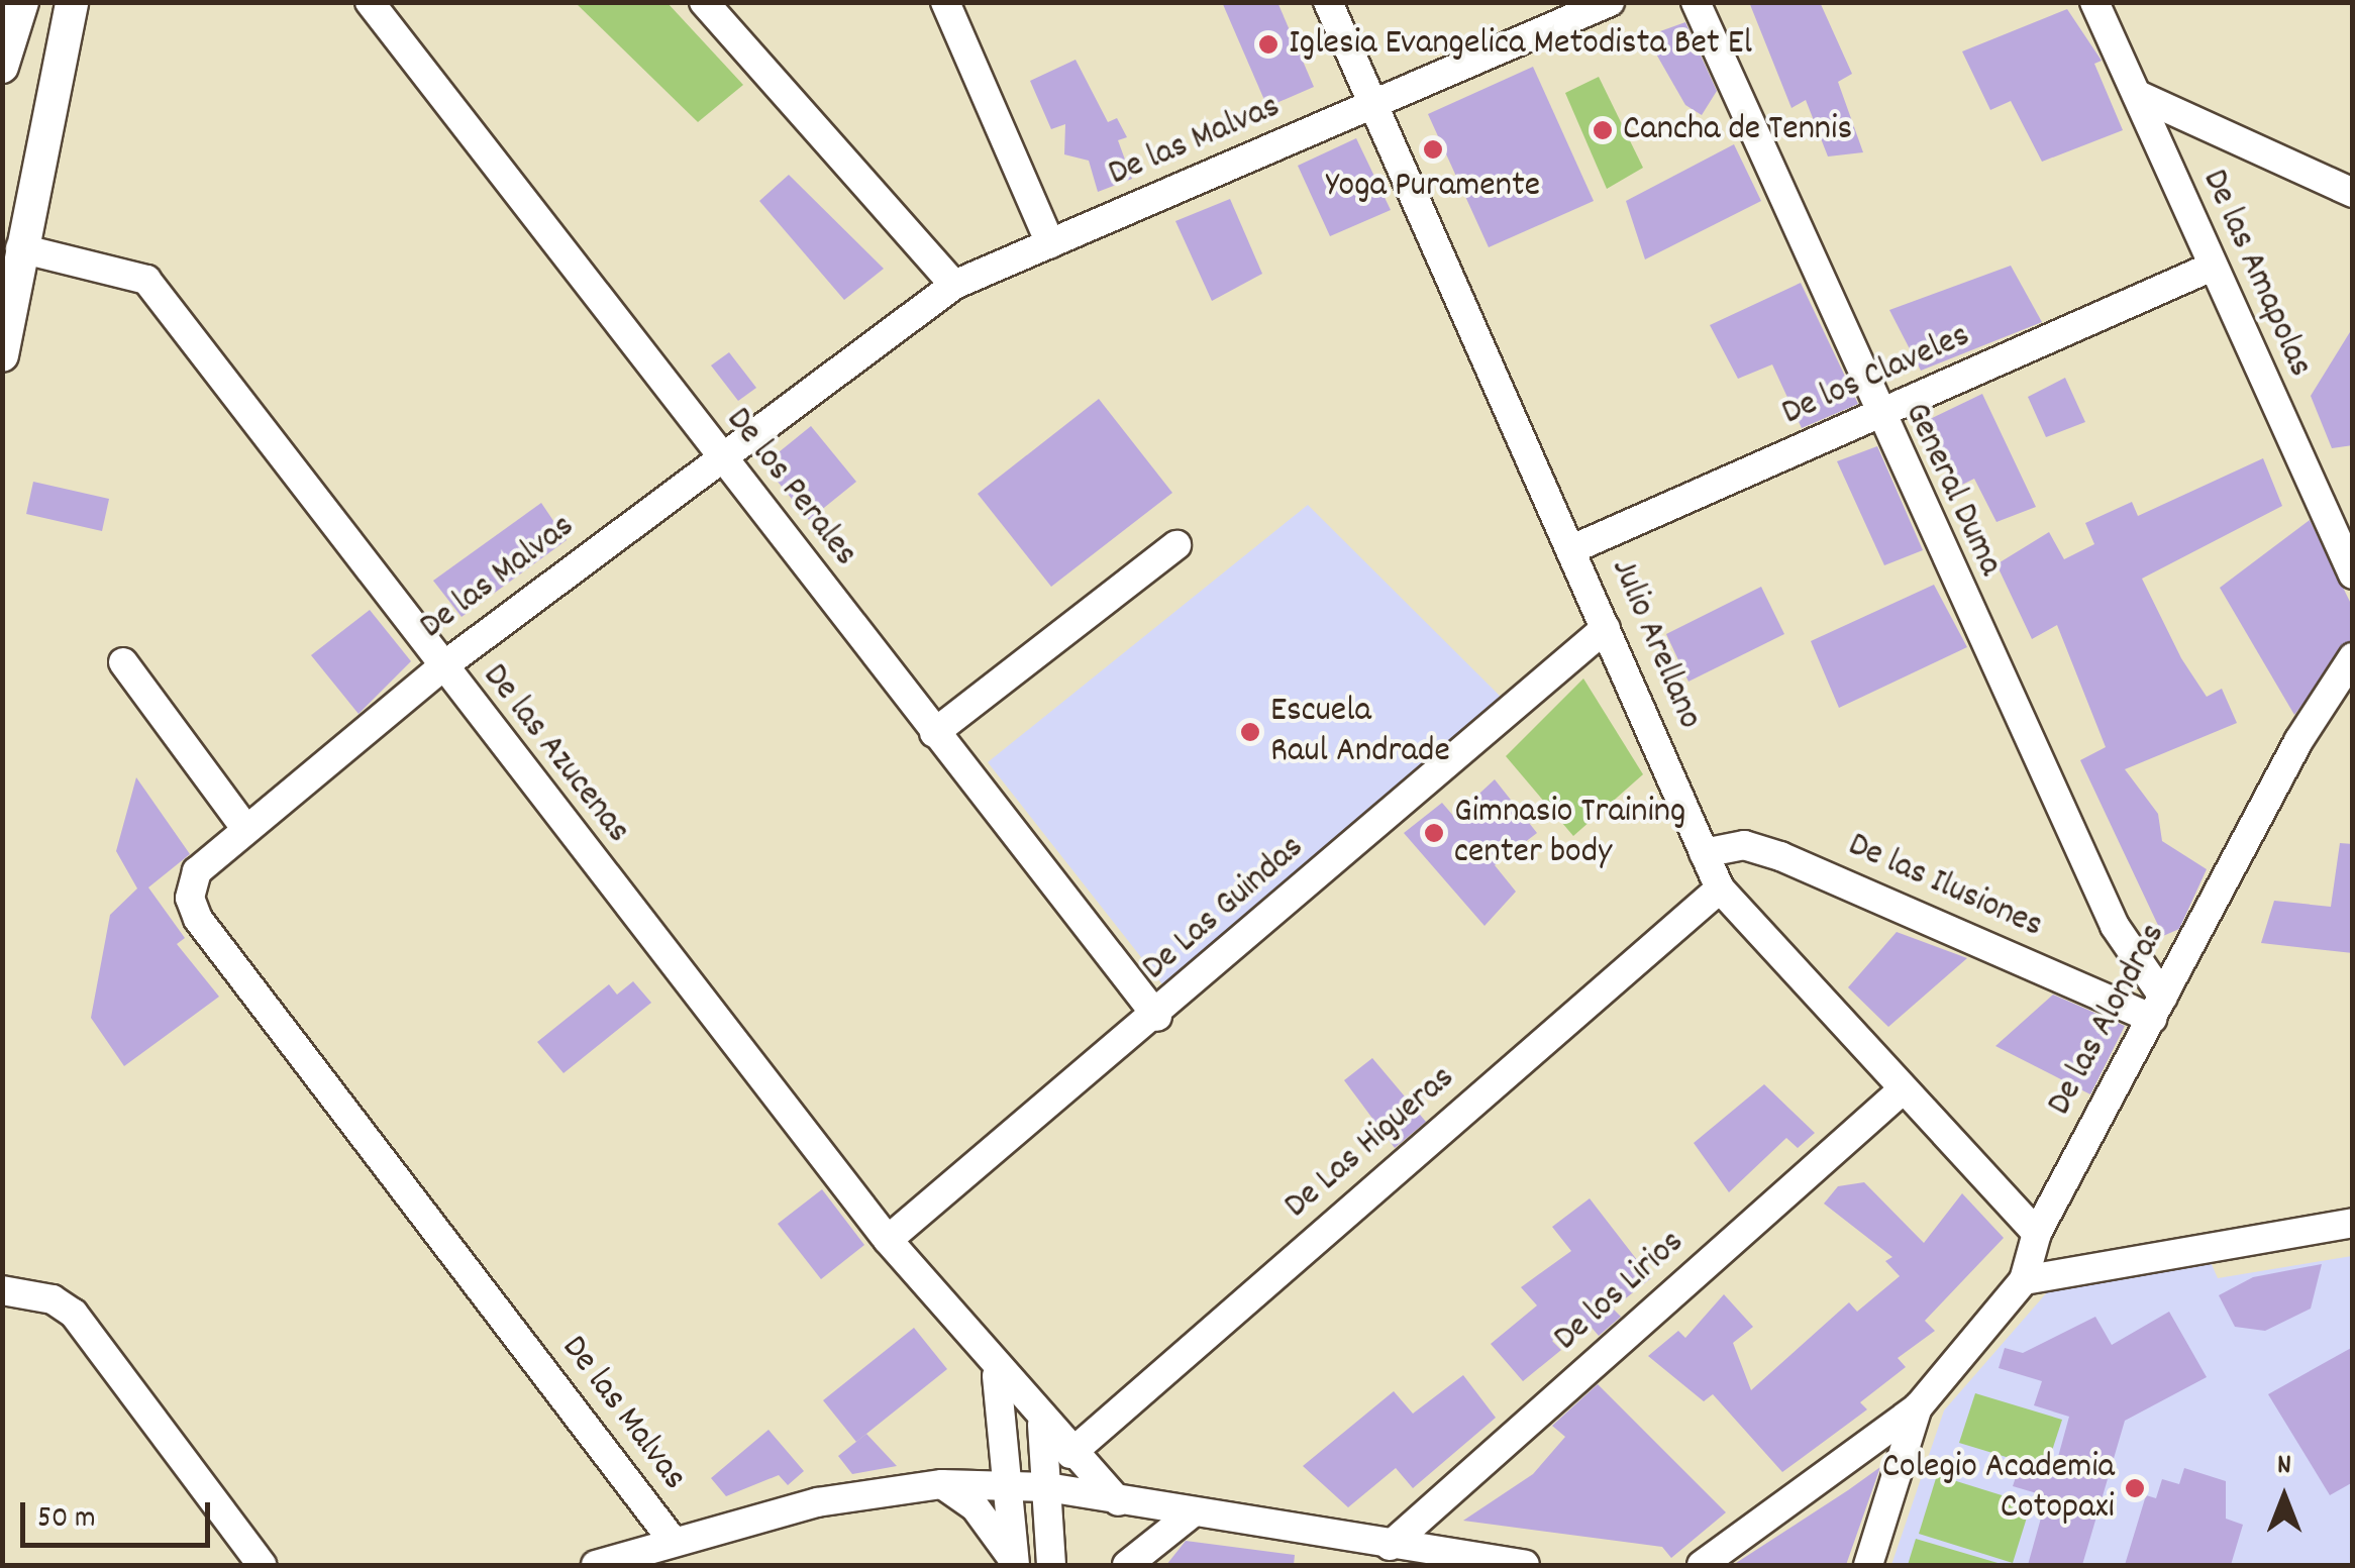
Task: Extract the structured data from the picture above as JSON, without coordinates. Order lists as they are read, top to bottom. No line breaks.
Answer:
{"streets":{"street":["De las Malvas","De las Amapolas","De los Claveles","De los Perales","General Duma","Julio Arellano","De las Azucenas","De las Ilusiones","De Las Guindas","De las Alondras","De Las Higueras","De los Lirios"]},"crossings":[["De las Malvas","De los Perales"],["De las Malvas","Julio Arellano"],["De las Malvas","De las Azucenas"],["De las Amapolas","De los Claveles"],["De los Claveles","General Duma"],["De los Claveles","Julio Arellano"],["De los Perales","De Las Guindas"],["General Duma","De las Ilusiones"],["General Duma","De las Alondras"],["Julio Arellano","De las Ilusiones"],["Julio Arellano","De Las Guindas"],["Julio Arellano","De las Alondras"],["Julio Arellano","De Las Higueras"],["Julio Arellano","De los Lirios"],["De las Azucenas","De Las Guindas"],["De las Azucenas","De Las Higueras"],["De las Ilusiones","De las Alondras"]],"places":["Iglesia Evangelica Metodista Bet El","Cancha de Tennis","Yoga Puramente","Escuela Raul Andrade","Gimnasio Training center body","Colegio Academia Cotopaxi"],"scale_bar":"50 m","north":"top"}
